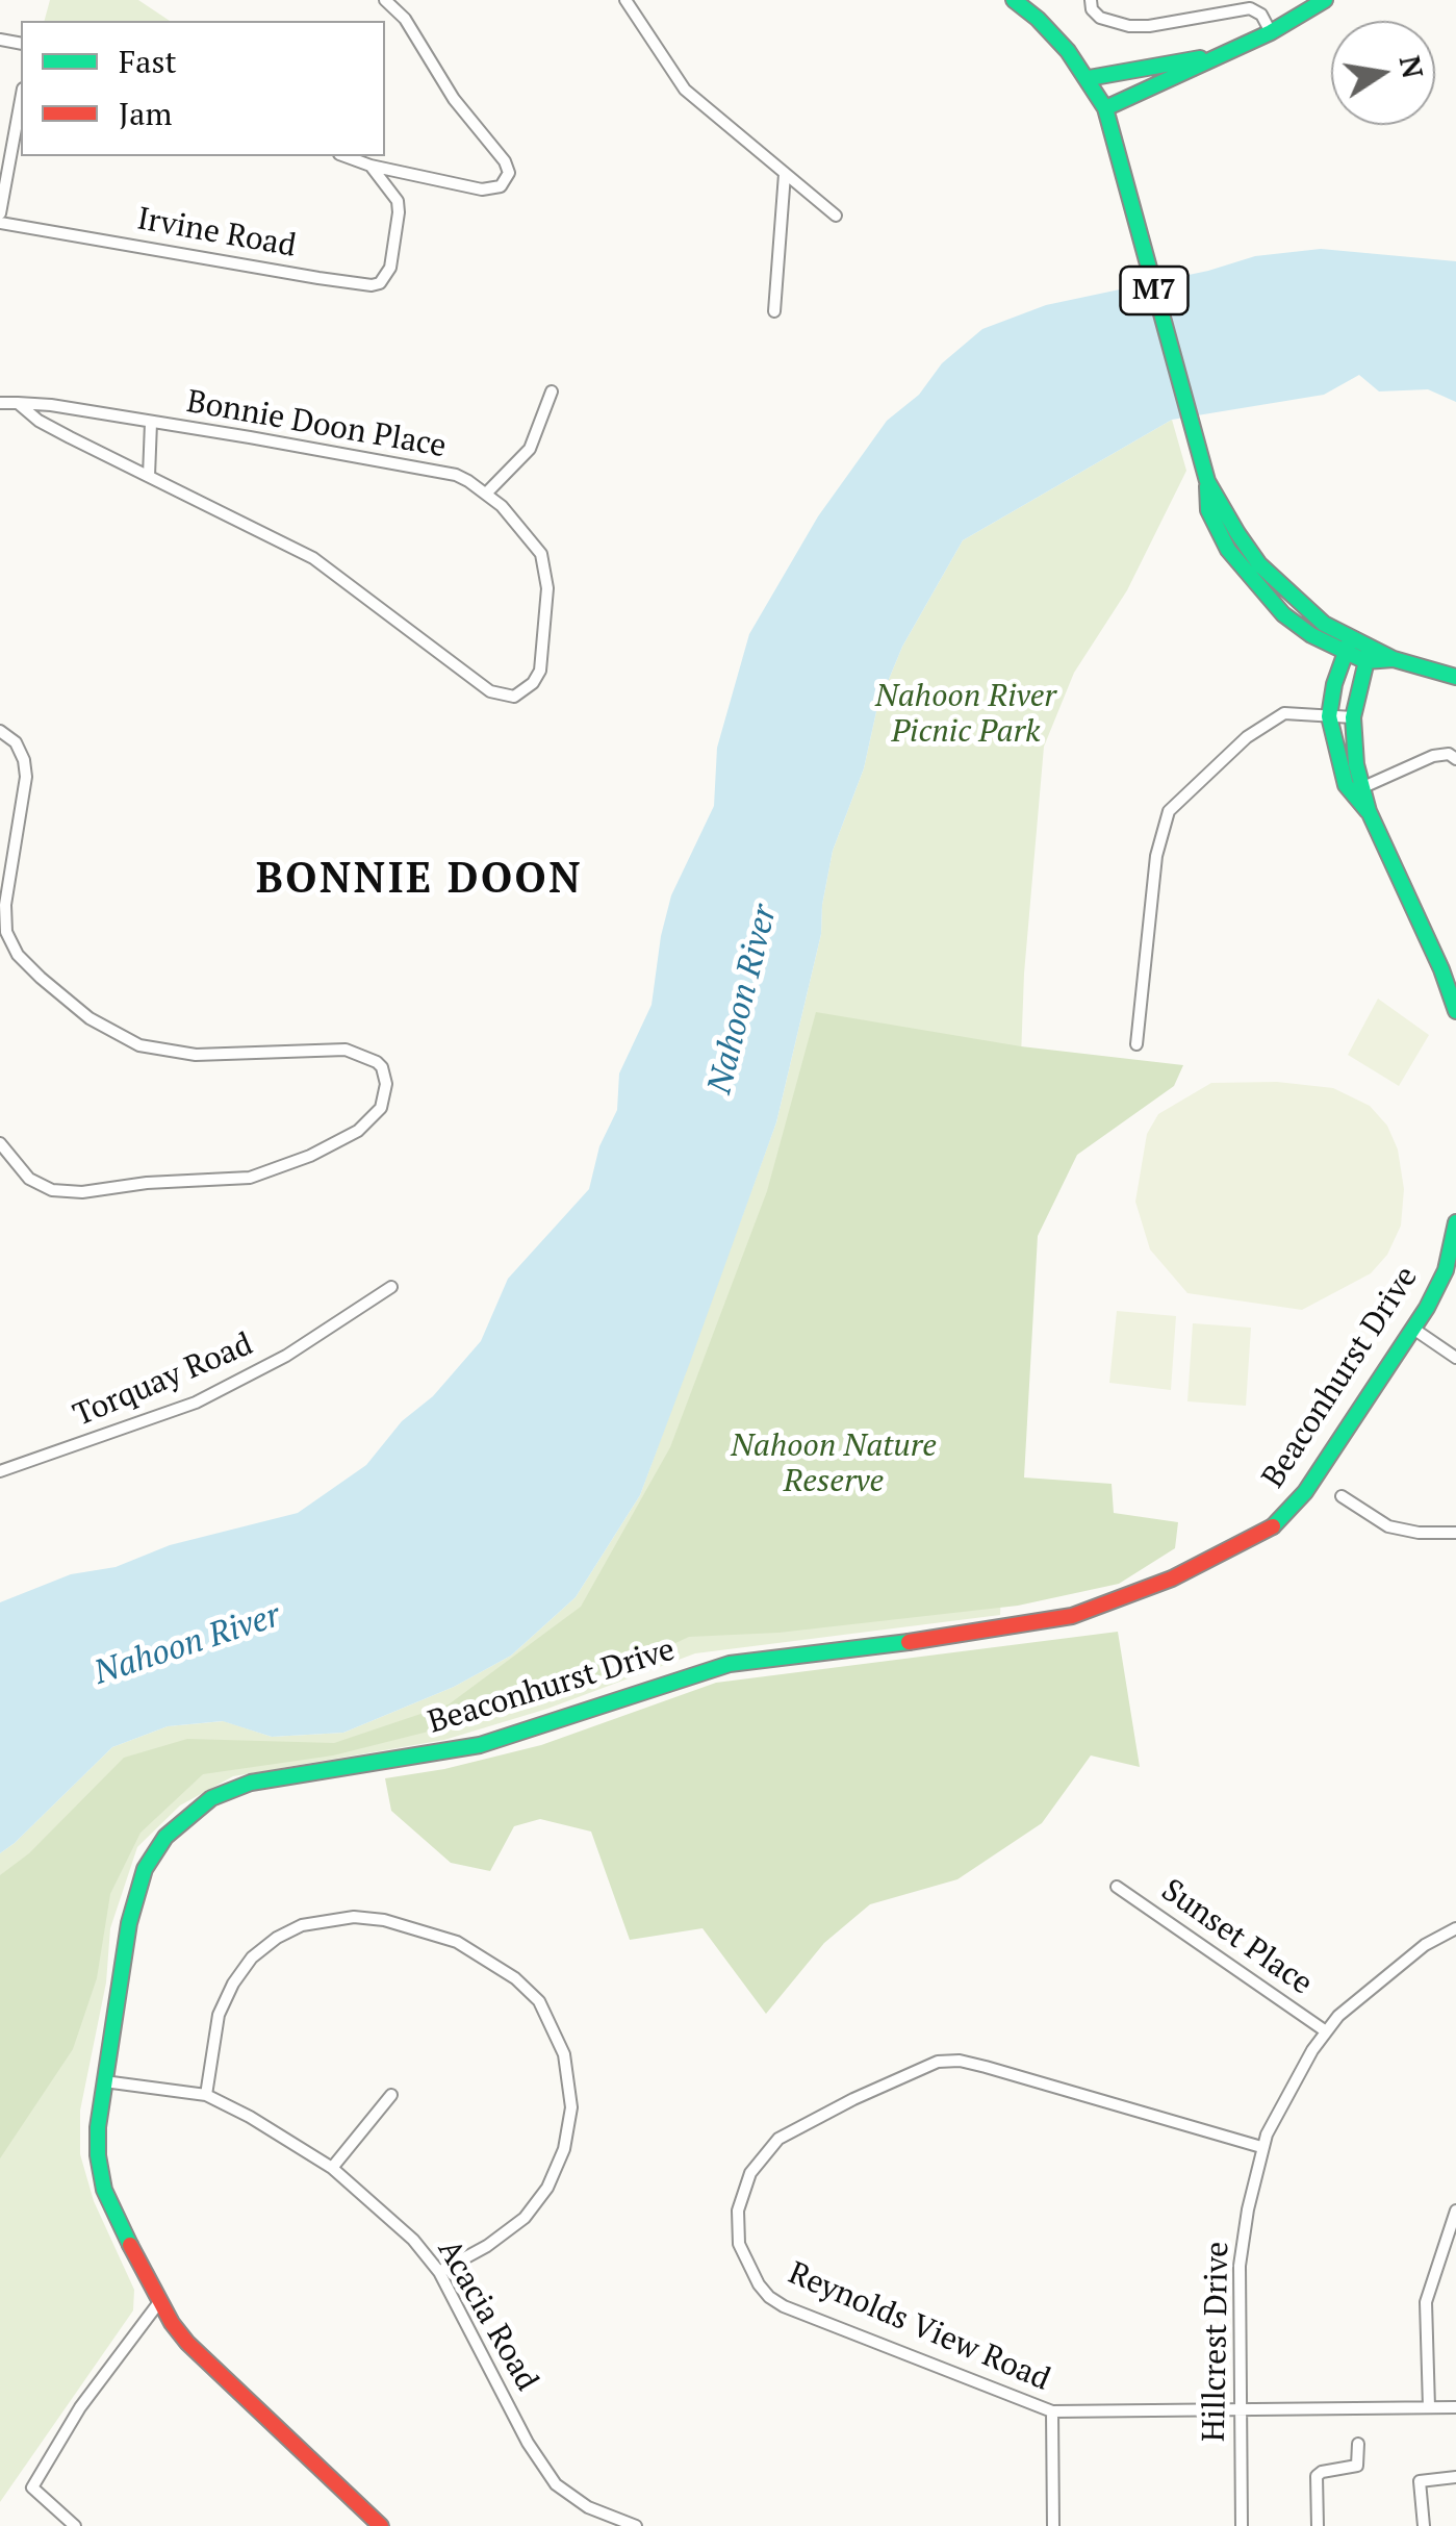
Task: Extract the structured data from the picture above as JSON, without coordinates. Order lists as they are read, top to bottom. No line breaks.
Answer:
{"streets":{"street":["Irvine Road","M7","Bonnie Doon Place","Beaconhurst Drive","Torquay Road","Sunset Place","Acacia Road","Reynolds View Road","Hillcrest Drive"]},"crossings":[["Beaconhurst Drive","Acacia Road"],["Sunset Place","Hillcrest Drive"],["Reynolds View Road","Hillcrest Drive"]],"districts":["BONNIE DOON"],"water":["Nahoon River"],"parks":["Nahoon River Picnic Park","Nahoon Nature Reserve"],"legend":["Fast","Jam"],"north":"right"}
